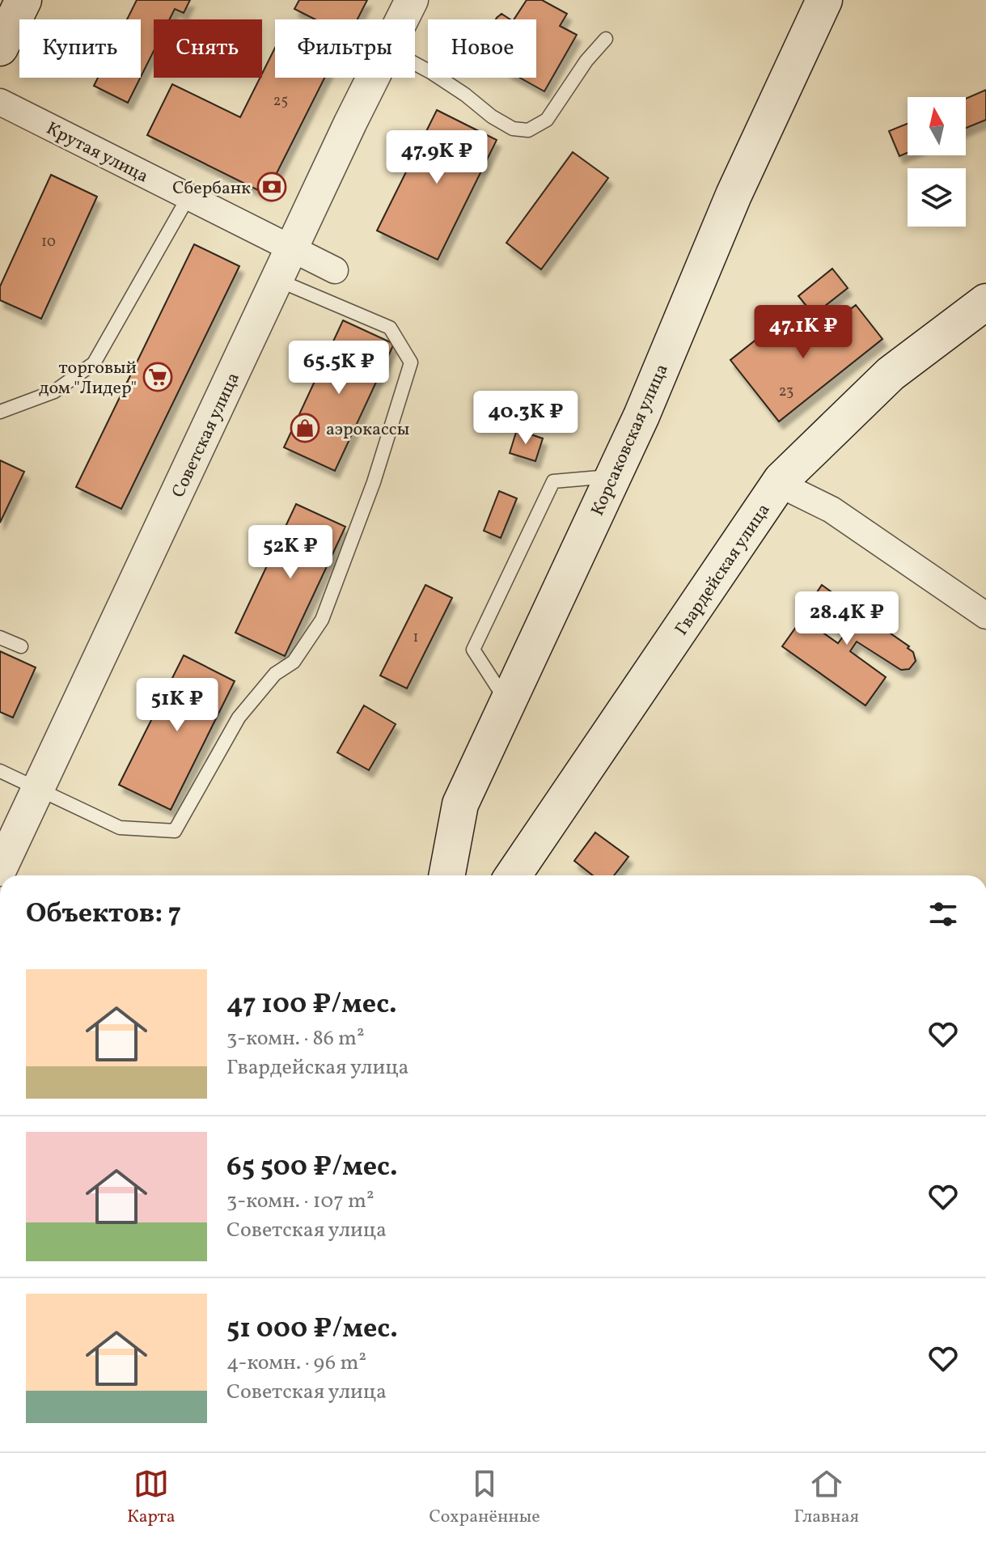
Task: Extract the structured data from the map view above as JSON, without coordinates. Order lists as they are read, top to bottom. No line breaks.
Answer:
{"streets":{"main road":["Корсаковская улица","Гвардейская улица"],"street":["Крутая улица","Советская улица"]},"crossings":[["Крутая улица","Советская улица"]],"places":{"bank":["Сбербанк"],"supermarket":["торговый дом \"Лидер\""],"shop":["аэрокассы"]},"house_numbers":["25","10","23","1"],"north":"top","page":{"chip":["Купить","Снять","Фильтры","Новое"],"price":["47.9K ₽","47.1K ₽","65.5K ₽","40.3K ₽","52K ₽","28.4K ₽","51K ₽"],"heading":"Объектов: 7","list":[{"name":"47 100 ₽/мес.","note":"3-комн. · 86 m² · Гвардейская улица"},{"name":"65 500 ₽/мес.","note":"3-комн. · 107 m² · Советская улица"},{"name":"51 000 ₽/мес.","note":"4-комн. · 96 m² · Советская улица"}],"tabs":["Карта","Сохранённые","Главная"]}}
